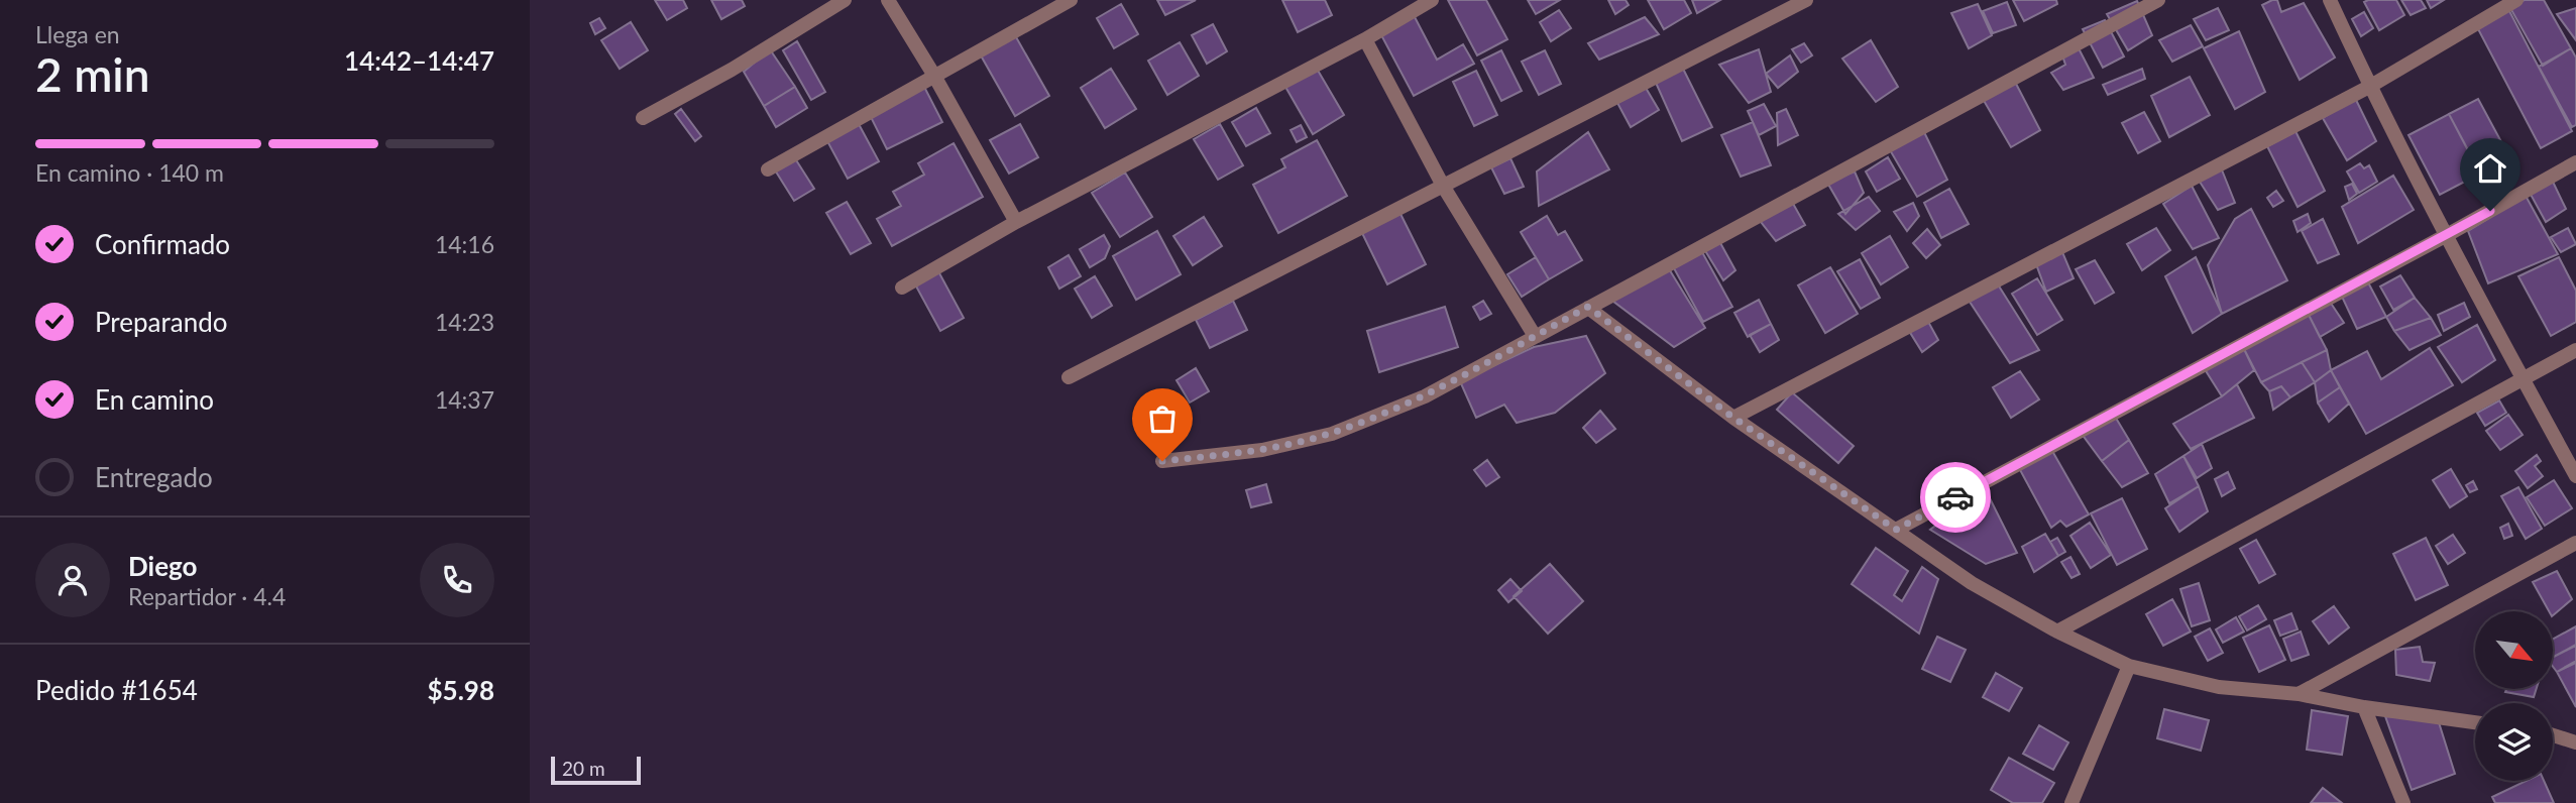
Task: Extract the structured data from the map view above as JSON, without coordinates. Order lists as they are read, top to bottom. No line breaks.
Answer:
{"scale_bar":"20 m","north":"bottom right","page":{"heading":["2 min","Llega en","14:42–14:47"],"panel":["Diego","Repartidor · 4.4","Pedido #1654","$5.98"],"bar":"En camino · 140 m","list":[["Confirmado","14:16"],["Preparando","14:23"],["En camino","14:37"],"Entregado"],"scale":"20 m"}}
